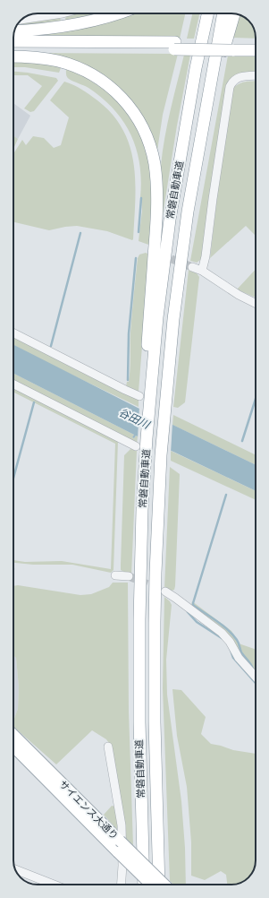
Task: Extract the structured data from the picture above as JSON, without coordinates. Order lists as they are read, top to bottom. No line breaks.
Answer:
{"streets":{"highway":["常磐自動車道"],"main road":["サイエンス大通り"]},"water":["谷田川"]}
